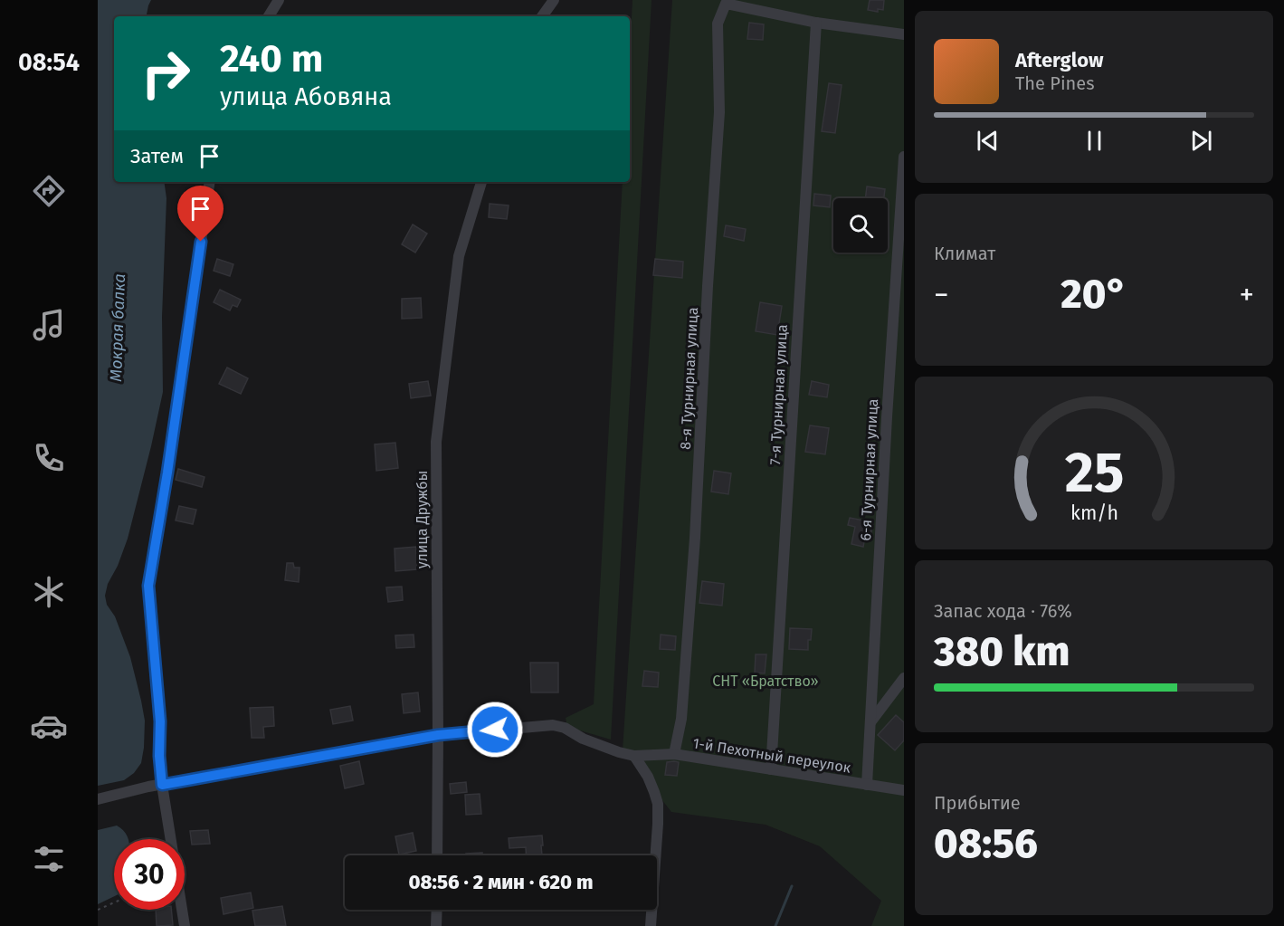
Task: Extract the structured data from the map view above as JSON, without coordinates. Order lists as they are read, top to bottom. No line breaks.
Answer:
{"streets":{"street":["8-я Турнирная улица","7-я Турнирная улица","6-я Турнирная улица","улица Дружбы","1-й Пехотный переулок"]},"crossings":[["8-я Турнирная улица","7-я Турнирная улица"],["8-я Турнирная улица","1-й Пехотный переулок"],["7-я Турнирная улица","1-й Пехотный переулок"],["6-я Турнирная улица","1-й Пехотный переулок"],["улица Дружбы","1-й Пехотный переулок"]],"water":["Мокрая балка"],"parks":["СНТ «Братство»"],"page":{"tabs":"08:54","turn":["240 m","улица Абовяна"],"song":["Afterglow","The Pines"],"then":"Затем","tile":["Климат",["Запас хода · 76%","380 km"],["Прибытие","08:56"]],"heat":["−","20°","+"],"limit":"30","trip":"08:56 · 2 мин · 620 m","gauge":["25","km/h"]}}
